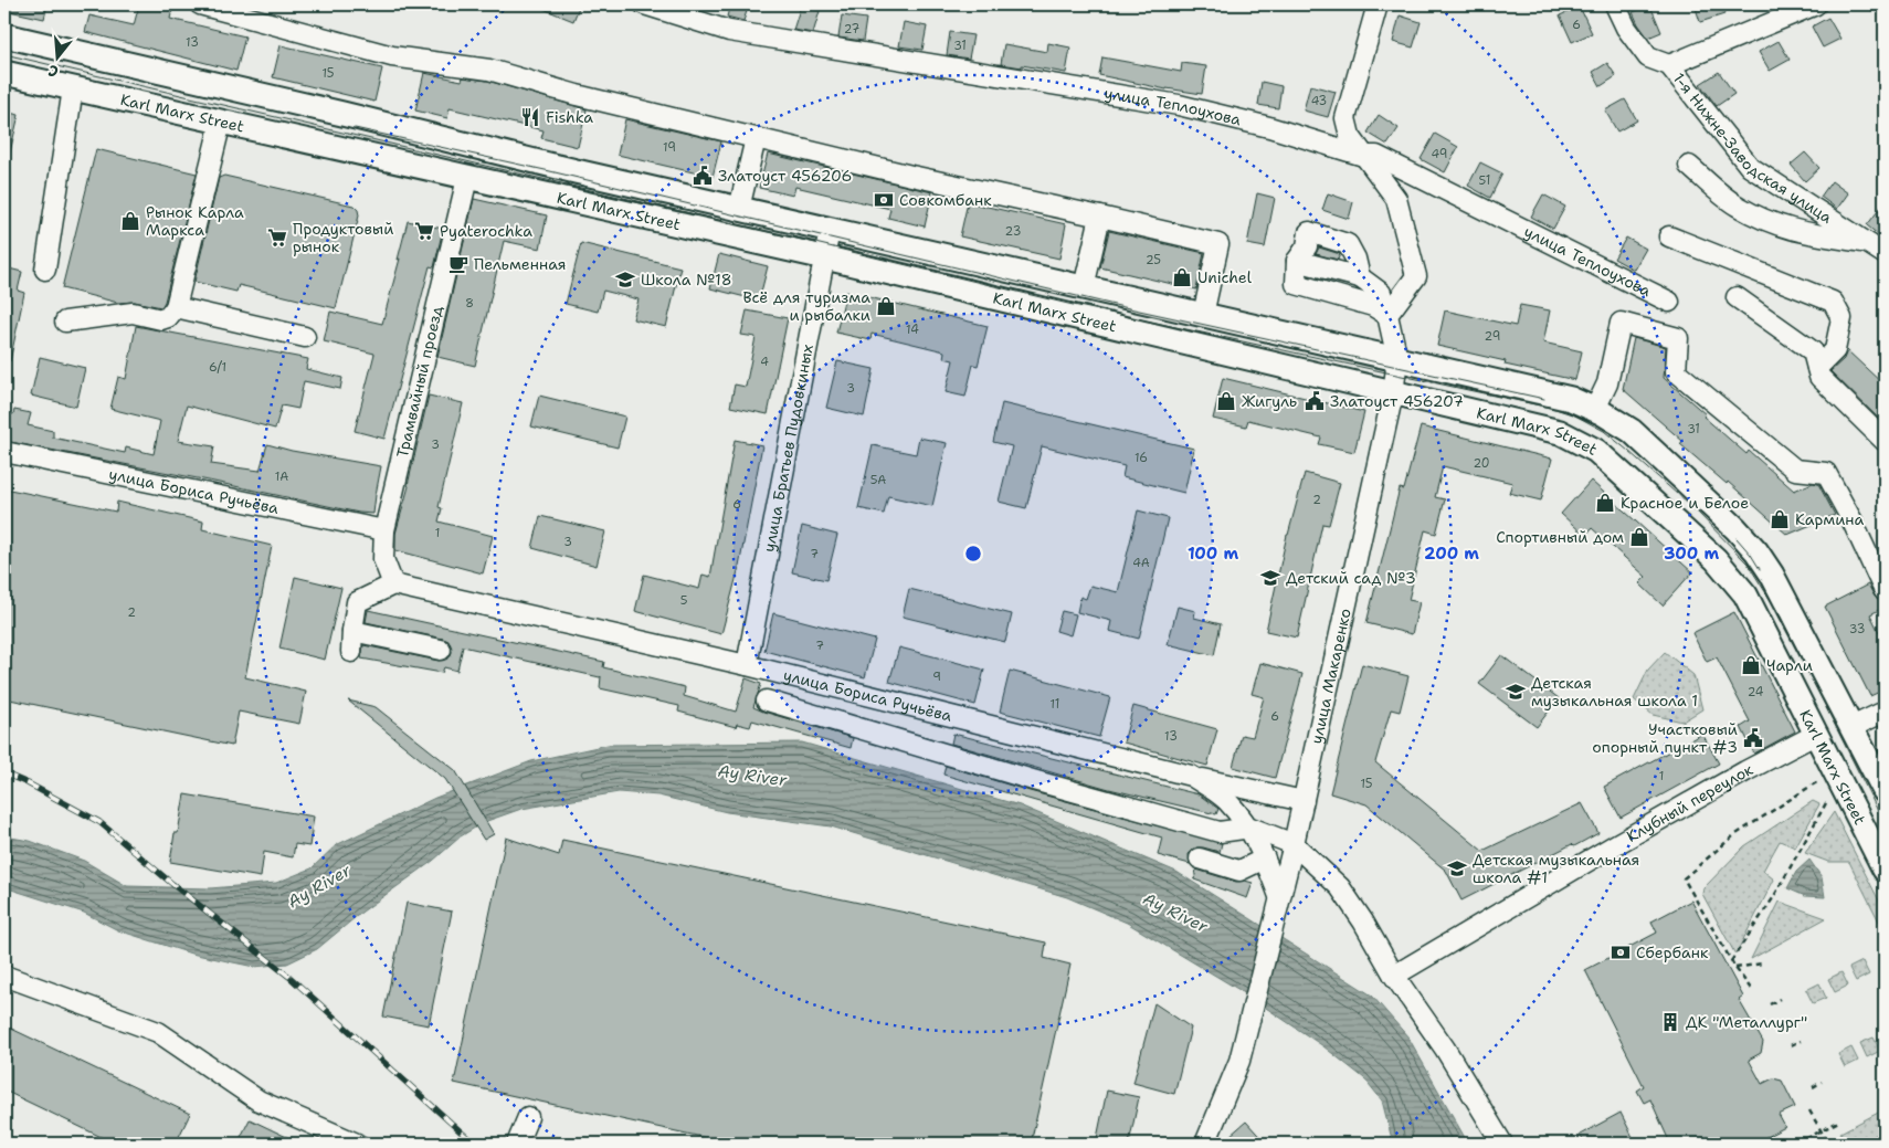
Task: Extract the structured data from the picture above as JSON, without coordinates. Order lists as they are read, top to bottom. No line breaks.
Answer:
{"streets":{"main road":["Karl Marx Street"],"street":["улица Теплоухова","1-я Нижне-Заводская улица","Трамвайный проезд","улица Братьев Пудовкиных","улица Бориса Ручьёва","улица Макаренко","Клубный переулок"]},"crossings":[["Karl Marx Street","Трамвайный проезд"],["Karl Marx Street","улица Братьев Пудовкиных"],["Karl Marx Street","улица Макаренко"],["Karl Marx Street","Клубный переулок"],["Трамвайный проезд","улица Бориса Ручьёва"],["улица Братьев Пудовкиных","улица Бориса Ручьёва"],["улица Бориса Ручьёва","улица Макаренко"]],"water":["Ay River"],"places":{"restaurant":["Fishka"],"public building":["Златоуст 456206","Златоуст 456207","Участковый опорный пункт #3"],"bank":["Совкомбанк","Сбербанк"],"shop":["Рынок Карла Маркса","Unichel","Всё для туризма и рыбалки","Жигуль","Красное и Белое","Кармина","Спортивный дом","Чарли"],"supermarket":["Pyaterochka","Продуктовый рынок"],"cafe":["Пельменная"],"school or university":["Школа №18","Детский сад №3","Детская музыкальная школа 1","Детская музыкальная школа #1"],"building":["ДК \"Металлург\""]},"house_numbers":["6","27","13","31","15","43","19","49","51","23","25","8","14","29","4","6/1","3","31","3","16","20","1А","5А","2","6","1","3","7","4А","5","2","33","7","9","24","11","6","13","1","15"],"north":"bottom","rings":["100 m","200 m","300 m"]}
